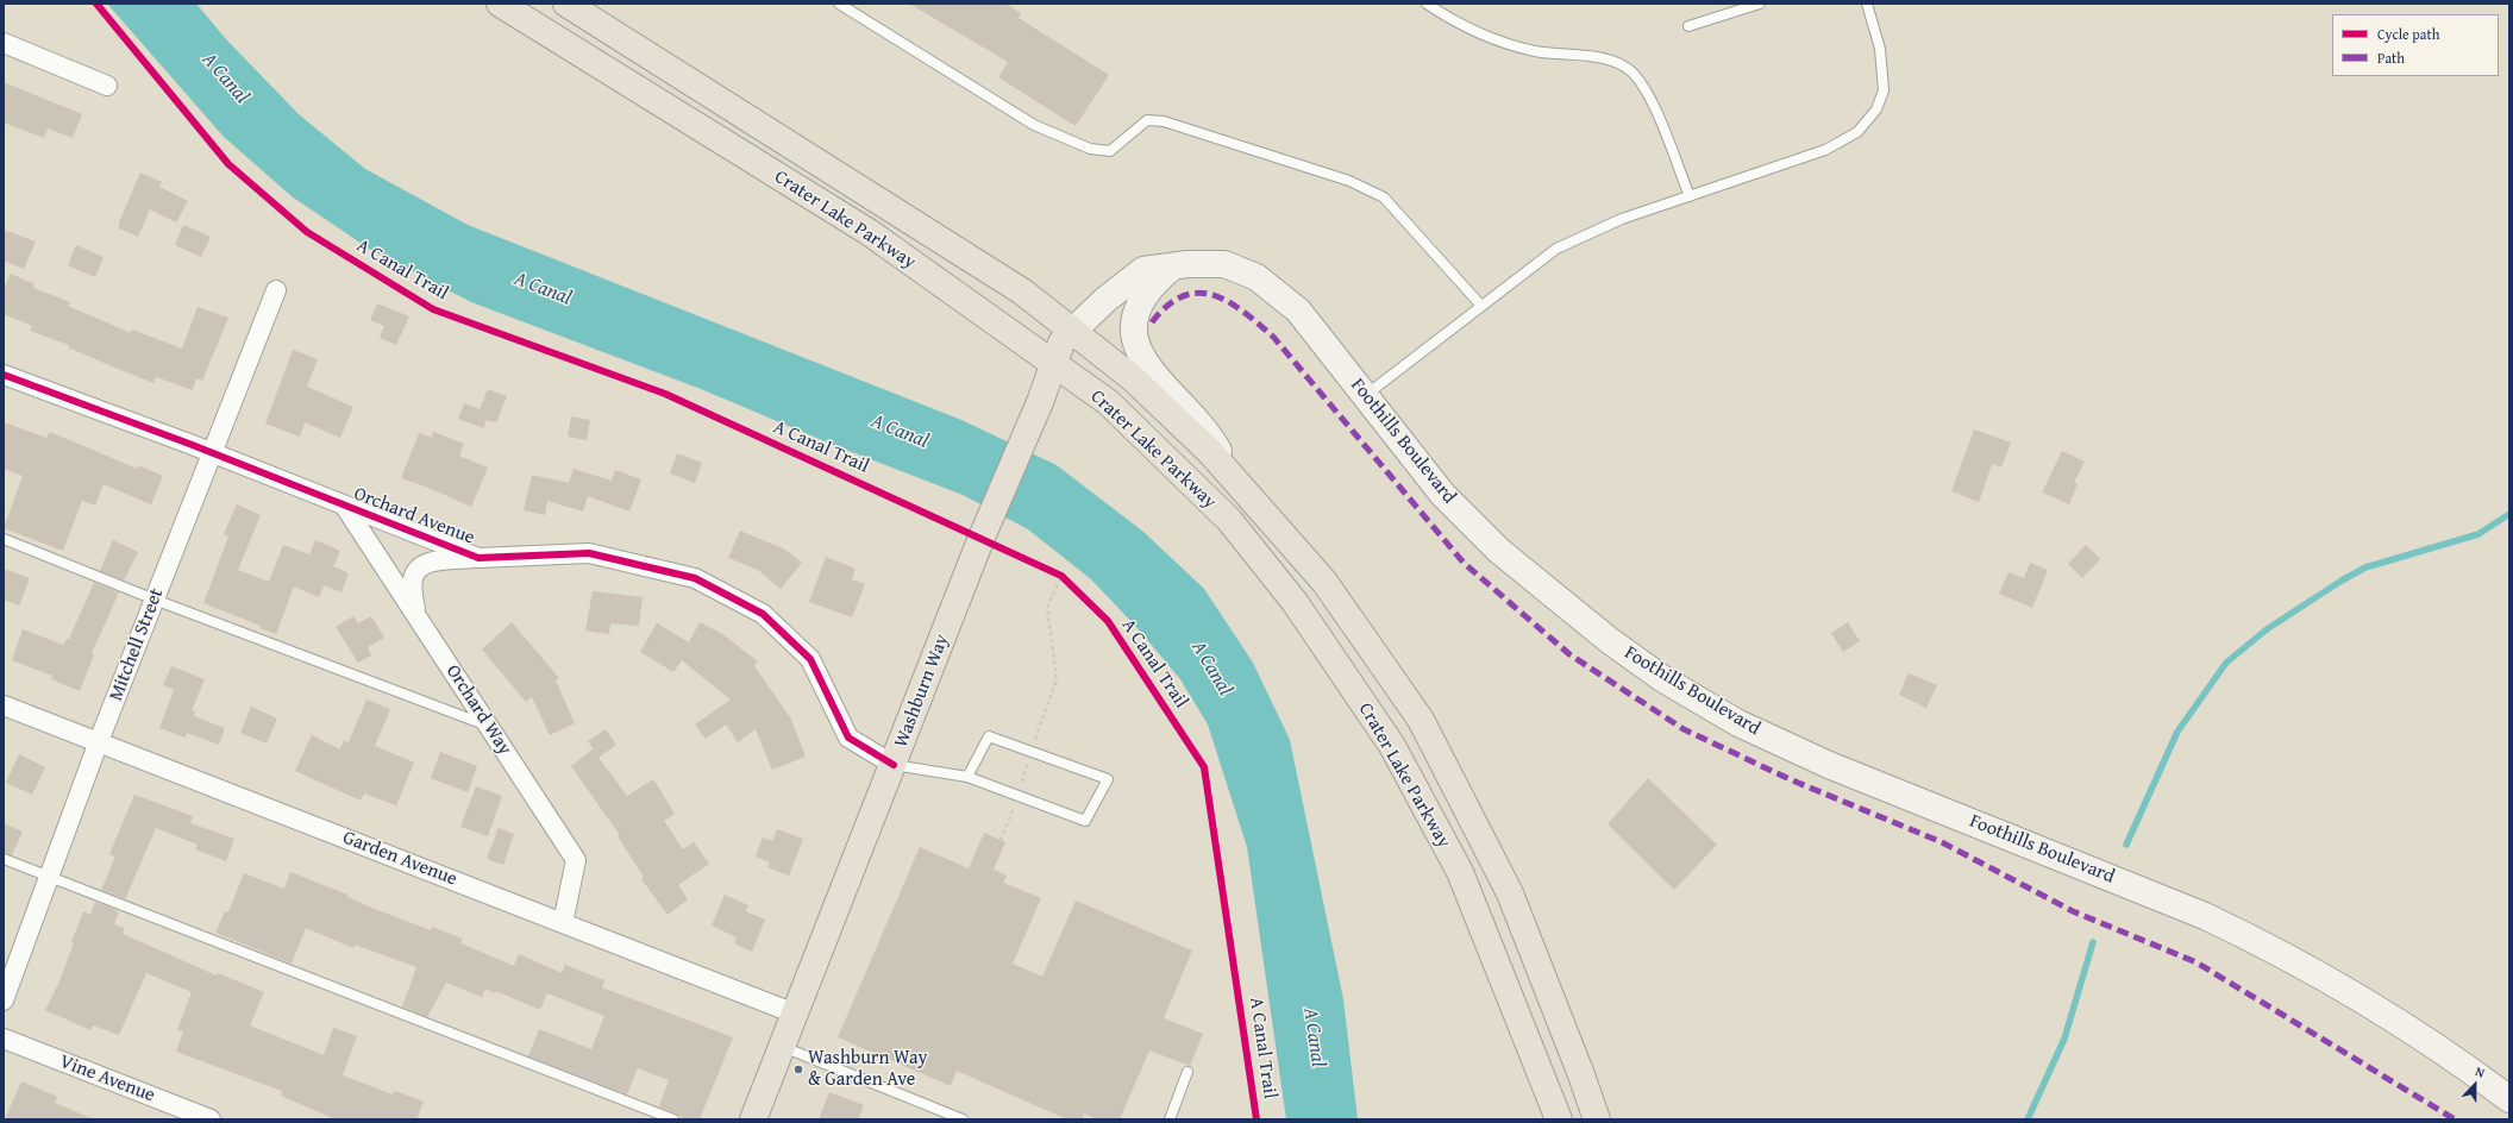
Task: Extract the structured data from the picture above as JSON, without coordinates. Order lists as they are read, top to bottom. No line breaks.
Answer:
{"streets":{"main road":["Crater Lake Parkway","Foothills Boulevard","Washburn Way"],"street":["Orchard Avenue","Mitchell Street","Orchard Way","Garden Avenue","Vine Avenue"],"cycle path":["A Canal Trail"]},"crossings":[["Crater Lake Parkway","Foothills Boulevard"],["Crater Lake Parkway","Washburn Way"],["Foothills Boulevard","Washburn Way"],["Orchard Avenue","Mitchell Street"],["Orchard Avenue","Washburn Way"],["Orchard Avenue","Orchard Way"],["Mitchell Street","Garden Avenue"],["Washburn Way","Garden Avenue"],["Orchard Way","Garden Avenue"]],"water":["A Canal"],"places":["Washburn Way & Garden Ave"],"legend":["Cycle path","Path"],"north":"top"}
